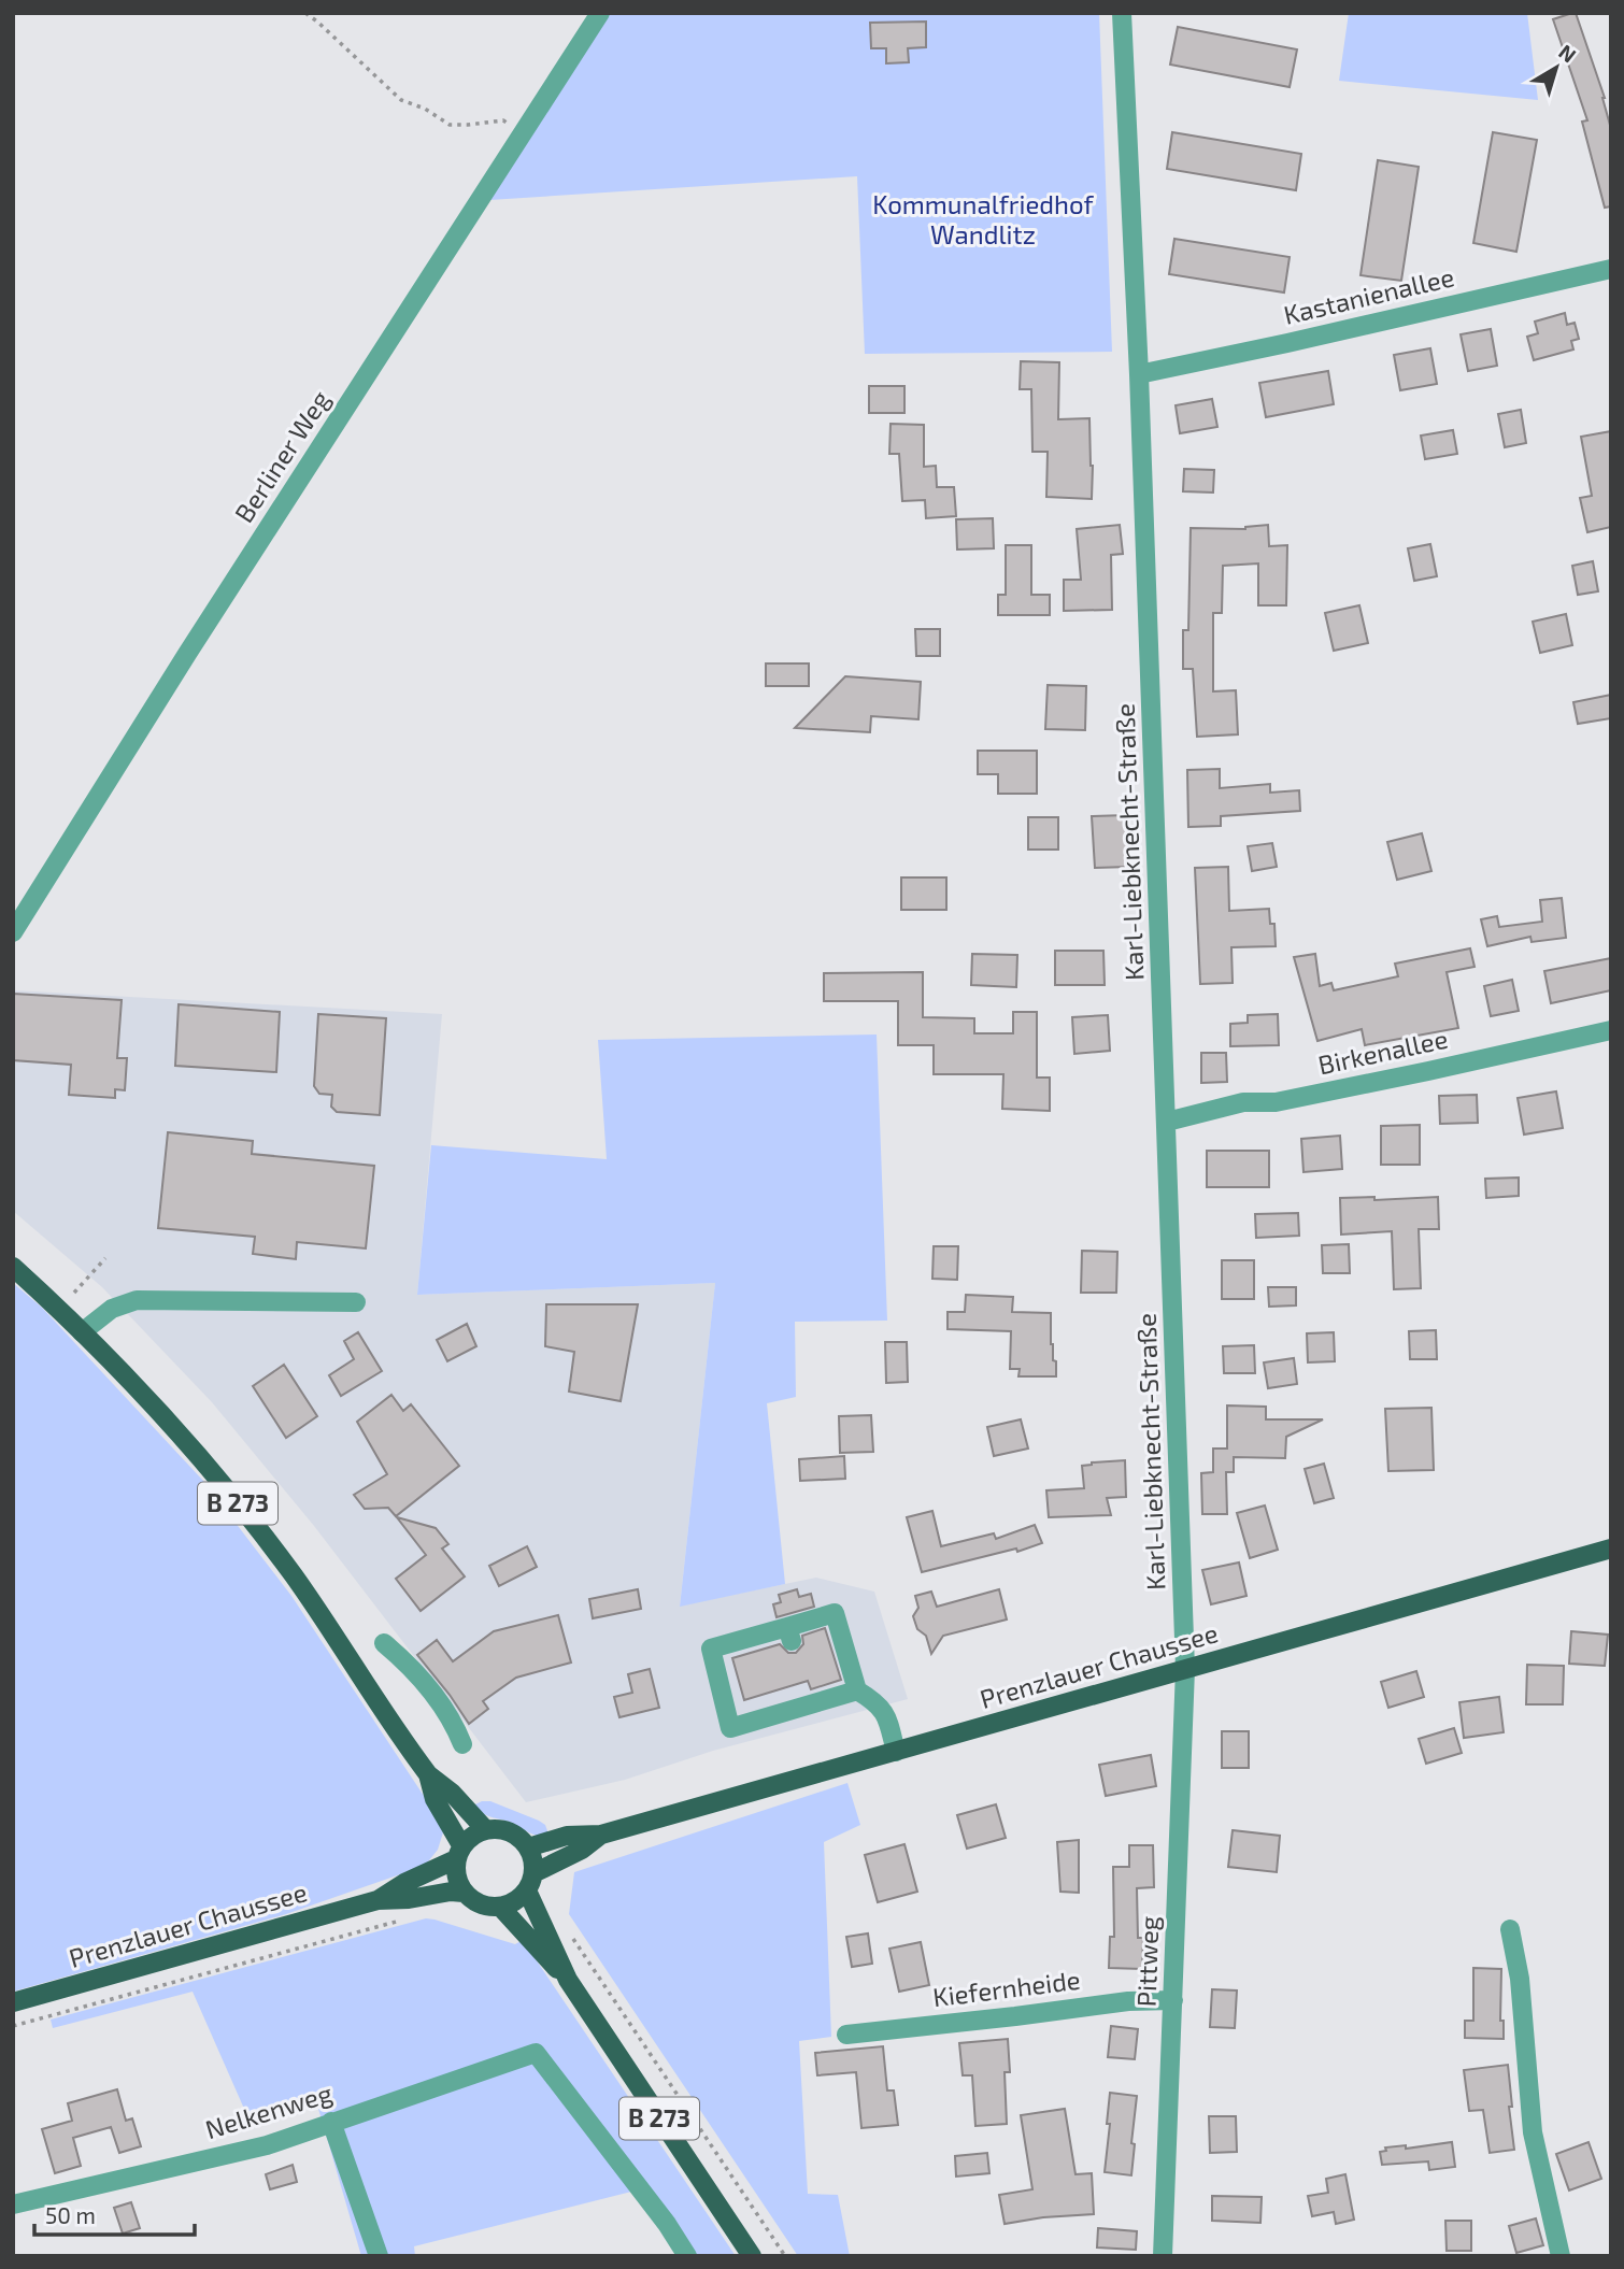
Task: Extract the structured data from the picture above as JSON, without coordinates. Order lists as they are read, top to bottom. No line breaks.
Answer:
{"streets":{"main road":["B 273","Prenzlauer Chaussee"],"street":["Kastanienallee","Berliner Weg","Karl-Liebknecht-Straße","Birkenallee","Pittweg","Kiefernheide","Nelkenweg"]},"crossings":[["Kastanienallee","Karl-Liebknecht-Straße"],["Karl-Liebknecht-Straße","Birkenallee"],["Karl-Liebknecht-Straße","Prenzlauer Chaussee"],["Karl-Liebknecht-Straße","Pittweg"],["B 273","Prenzlauer Chaussee"],["Prenzlauer Chaussee","Pittweg"],["Pittweg","Kiefernheide"]],"parks":["Kommunalfriedhof Wandlitz"],"scale_bar":"50 m","north":"top right"}
